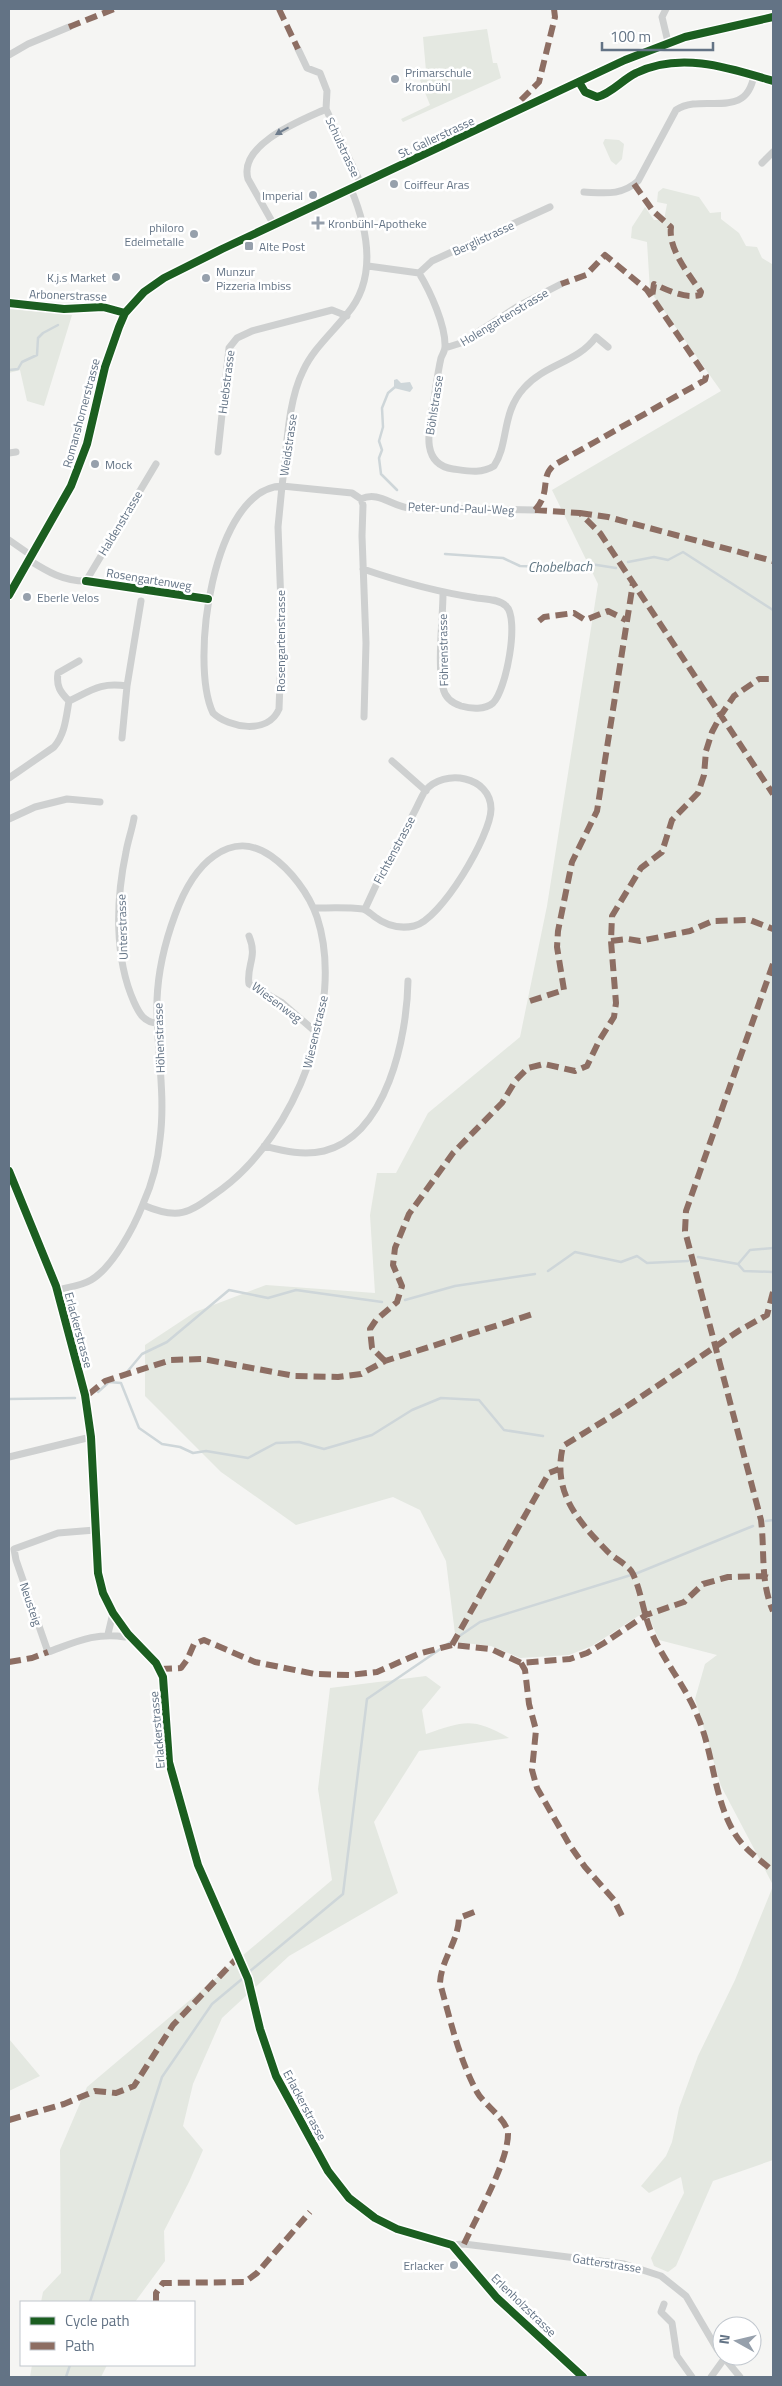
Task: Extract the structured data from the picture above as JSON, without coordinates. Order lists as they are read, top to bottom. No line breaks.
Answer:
{"streets":{"main road":["St. Gallerstrasse","Arbonerstrasse","Romanshornerstrasse"],"street":["Schulstrasse","Berglistrasse","Holengartenstrasse","Huebstrasse","Böhlstrasse","Weidstrasse","Peter-und-Paul-Weg","Haldenstrasse","Rosengartenstrasse","Föhrenstrasse","Fichtenstrasse","Unterstrasse","Wiesenweg","Wiesenstrasse","Höhenstrasse","Erlackerstrasse","Neusteig","Gatterstrasse","Erlenholzstrasse"],"cycle path":["Rosengartenweg"]},"crossings":[["St. Gallerstrasse","Schulstrasse"],["St. Gallerstrasse","Arbonerstrasse"],["St. Gallerstrasse","Romanshornerstrasse"],["St. Gallerstrasse","Weidstrasse"],["Schulstrasse","Weidstrasse"],["Berglistrasse","Böhlstrasse"],["Arbonerstrasse","Romanshornerstrasse"],["Holengartenstrasse","Böhlstrasse"],["Huebstrasse","Weidstrasse"],["Romanshornerstrasse","Haldenstrasse"],["Weidstrasse","Peter-und-Paul-Weg"],["Weidstrasse","Rosengartenstrasse"],["Unterstrasse","Höhenstrasse"],["Wiesenweg","Wiesenstrasse"],["Wiesenstrasse","Höhenstrasse"],["Höhenstrasse","Erlackerstrasse"],["Erlackerstrasse","Neusteig"],["Erlackerstrasse","Gatterstrasse"],["Erlackerstrasse","Erlenholzstrasse"],["Gatterstrasse","Erlenholzstrasse"]],"water":["Chobelbach"],"places":{"other":["Primarschule Kronbühl","Coiffeur Aras","Imperial","philoro Edelmetalle","K.j.s Market","Munzur Pizzeria Imbiss","Mock","Eberle Velos","Erlacker"],"health":["Kronbühl-Apotheke"],"transit":["Alte Post"]},"legend":["Cycle path","Path"],"scale_bar":"100 m","north":"left"}
